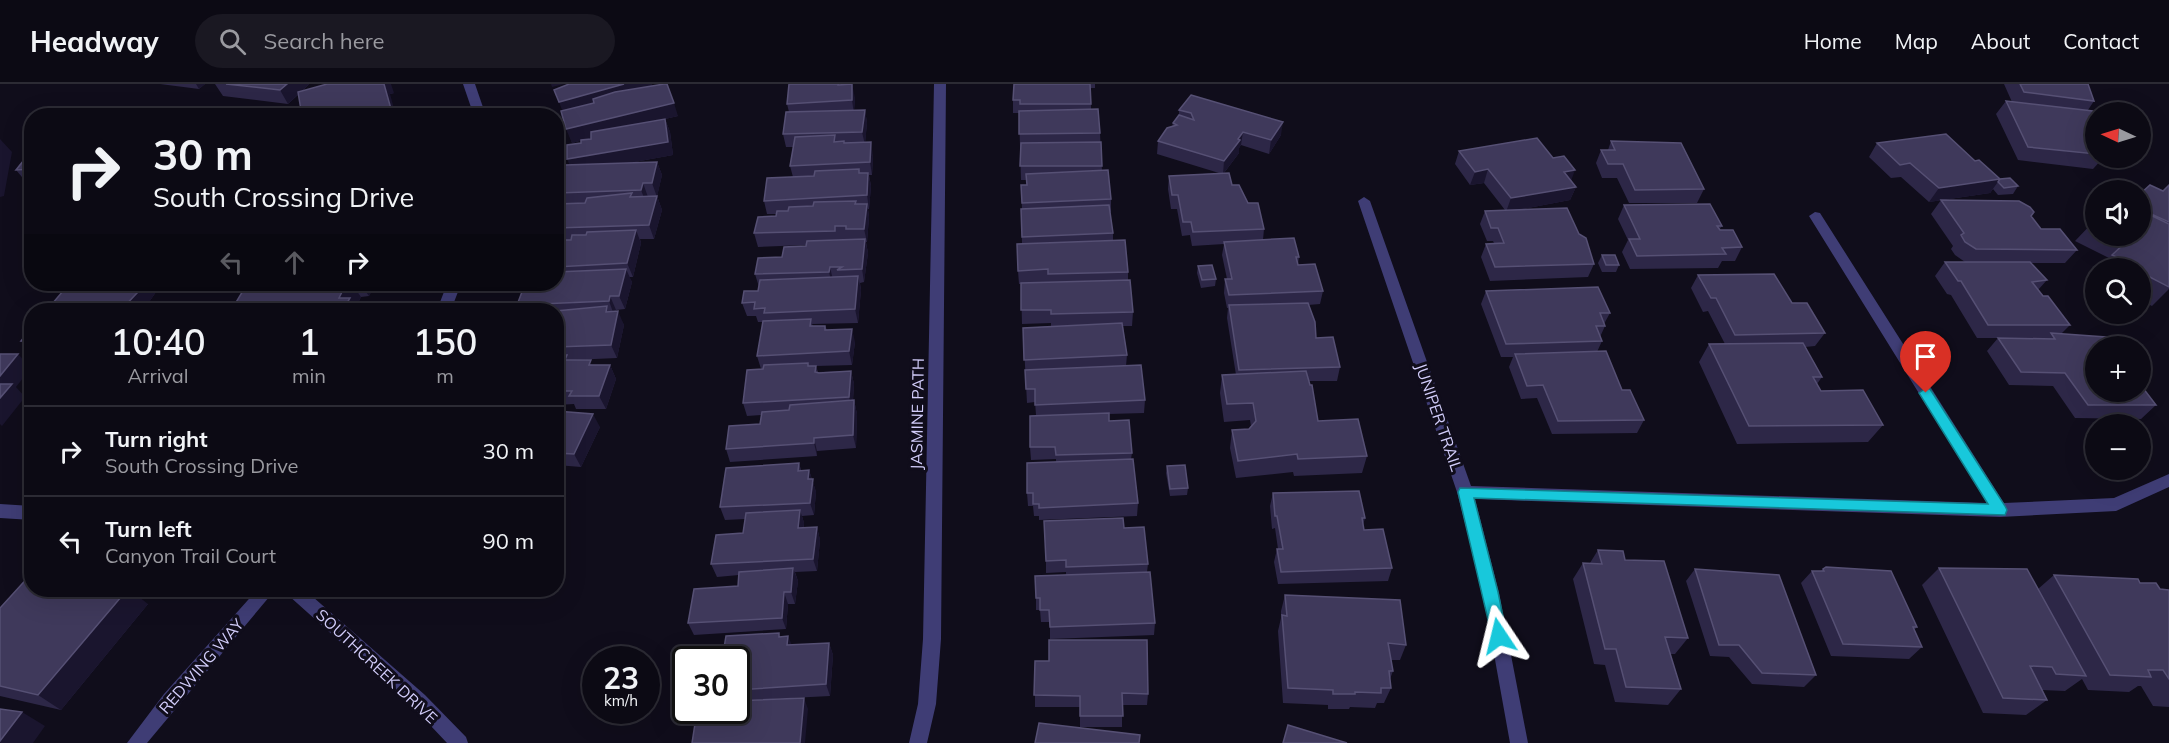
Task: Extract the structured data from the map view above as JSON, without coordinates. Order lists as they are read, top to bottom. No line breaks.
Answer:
{"streets":{"street":["JASMINE PATH","JUNIPER TRAIL","REDWING WAY","SOUTHCREEK DRIVE"]},"north":"left","page":{"header":"Headway","search":"Search here","nav":["Home","Map","About","Contact"],"map_buttons":["+","−"],"turn":["30 m","South Crossing Drive"],"eta":["10:40","Arrival","1","min","150","m"],"list":[{"name":"Turn right","note":"South Crossing Drive","value":"30 m"},{"name":"Turn left","note":"Canyon Trail Court","value":"90 m"}],"speed":"23 km/h","limit":"30"}}
